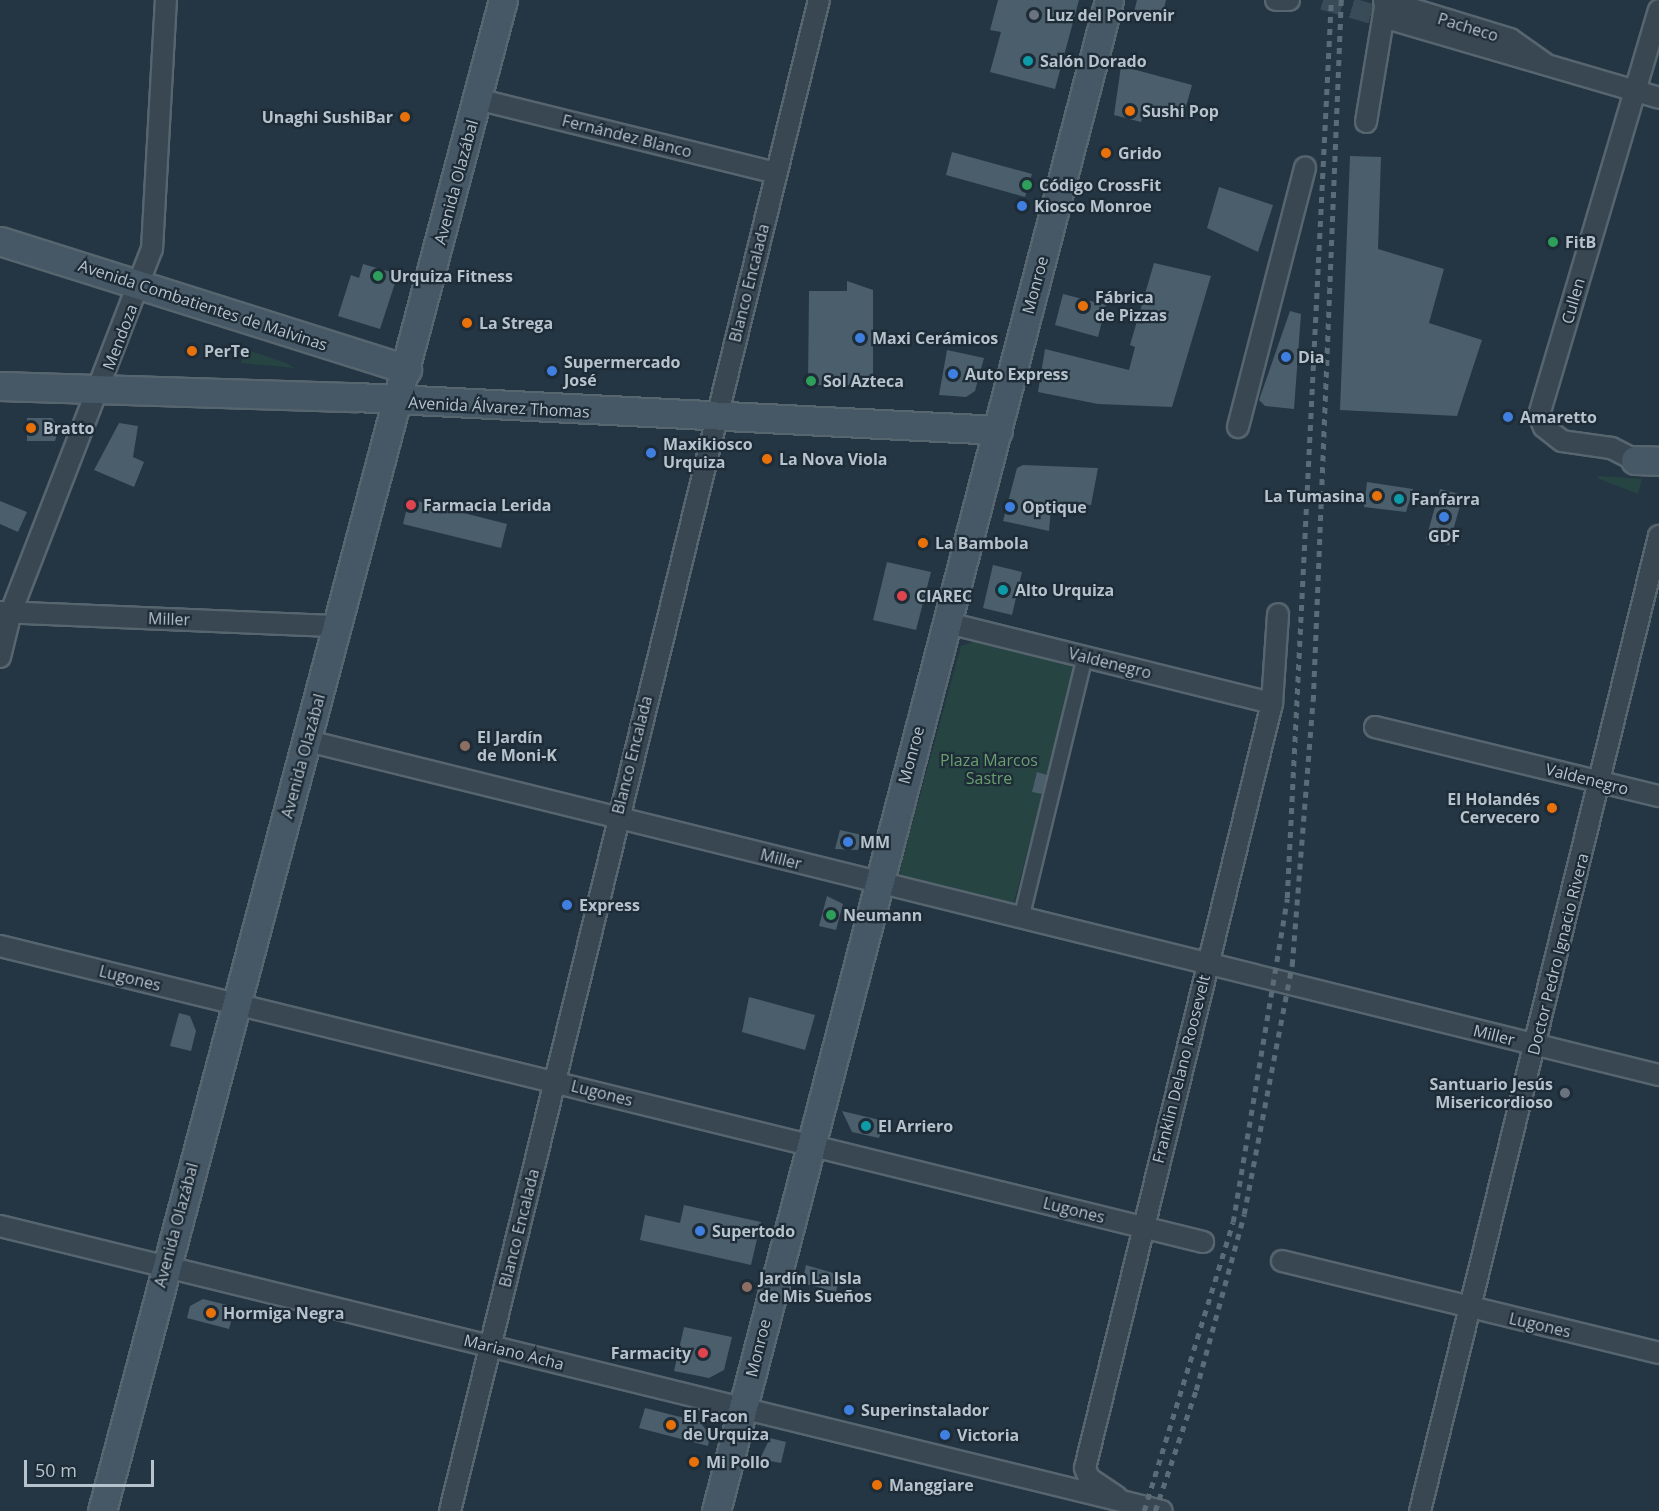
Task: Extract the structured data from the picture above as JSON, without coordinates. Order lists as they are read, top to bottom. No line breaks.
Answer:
{"streets":{"main road":["Avenida Olazábal","Monroe","Avenida Combatientes de Malvinas","Avenida Álvarez Thomas"],"street":["Pacheco","Fernández Blanco","Blanco Encalada","Cullen","Mendoza","Miller","Valdenegro","Doctor Pedro Ignacio Rivera","Lugones","Franklin Delano Roosevelt","Mariano Acha"]},"crossings":[["Pacheco","Cullen"],["Fernández Blanco","Avenida Olazábal"],["Fernández Blanco","Blanco Encalada"],["Avenida Olazábal","Avenida Combatientes de Malvinas"],["Avenida Olazábal","Avenida Álvarez Thomas"],["Avenida Olazábal","Miller"],["Avenida Olazábal","Lugones"],["Avenida Olazábal","Mariano Acha"],["Blanco Encalada","Avenida Álvarez Thomas"],["Blanco Encalada","Miller"],["Blanco Encalada","Lugones"],["Blanco Encalada","Mariano Acha"],["Monroe","Avenida Álvarez Thomas"],["Monroe","Miller"],["Monroe","Valdenegro"],["Monroe","Lugones"],["Monroe","Mariano Acha"],["Avenida Combatientes de Malvinas","Mendoza"],["Mendoza","Avenida Álvarez Thomas"],["Mendoza","Miller"],["Miller","Doctor Pedro Ignacio Rivera"],["Miller","Franklin Delano Roosevelt"],["Valdenegro","Doctor Pedro Ignacio Rivera"],["Valdenegro","Franklin Delano Roosevelt"],["Doctor Pedro Ignacio Rivera","Lugones"],["Lugones","Franklin Delano Roosevelt"],["Franklin Delano Roosevelt","Mariano Acha"]],"parks":["Plaza Marcos Sastre"],"places":["Luz del Porvenir","Salón Dorado","Sushi Pop","Unaghi SushiBar","Grido","Código CrossFit","Kiosco Monroe","FitB","Urquiza Fitness","Fábrica de Pizzas","La Strega","Maxi Cerámicos","PerTe","Dia","Supermercado José","Auto Express","Sol Azteca","Amaretto","Bratto","Maxikiosco Urquiza","La Nova Viola","La Tumasina","Fanfarra","Farmacia Lerida","Optique","GDF","La Bambola","Alto Urquiza","CIAREC","El Jardín de Moni-K","El Holandés Cervecero","MM","Express","Neumann","Santuario Jesús Misericordioso","El Arriero","Supertodo","Jardín La Isla de Mis Sueños","Hormiga Negra","Farmacity","Superinstalador","El Facon de Urquiza","Victoria","Mi Pollo","Manggiare"],"scale_bar":"50 m"}
